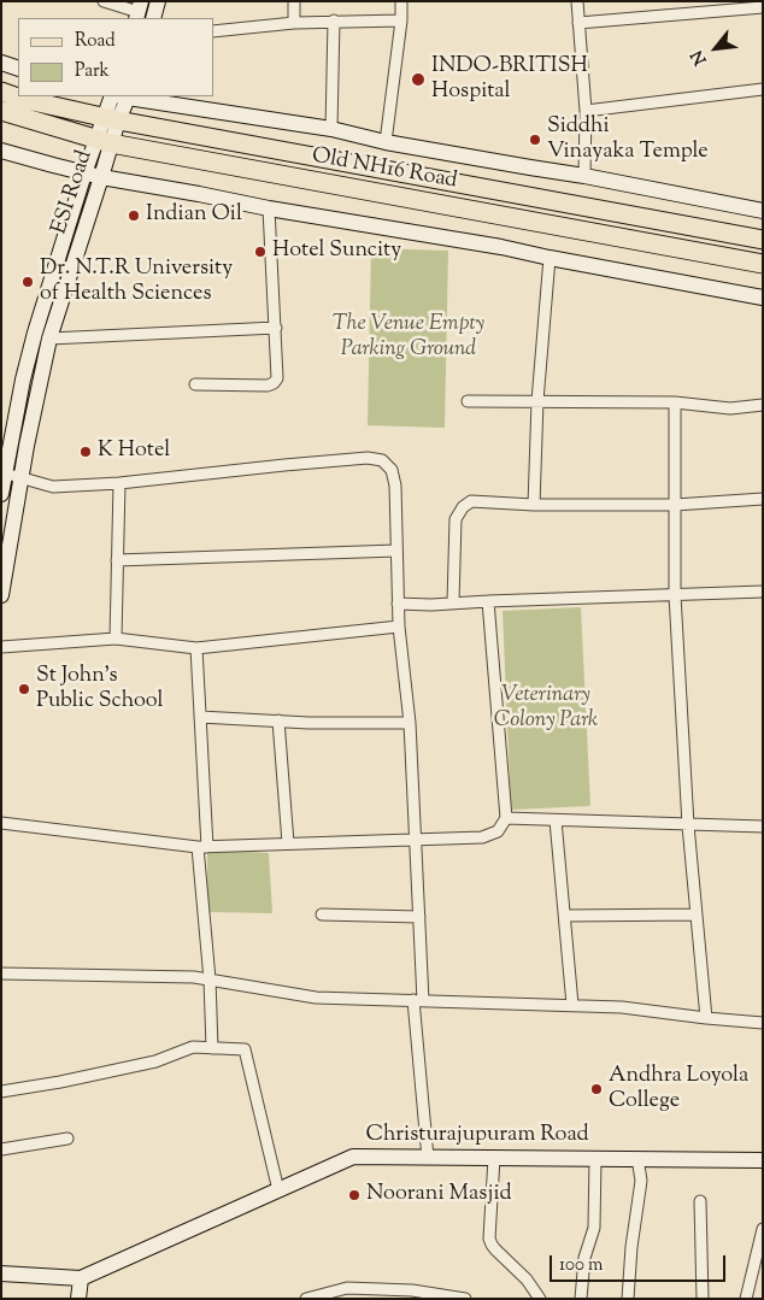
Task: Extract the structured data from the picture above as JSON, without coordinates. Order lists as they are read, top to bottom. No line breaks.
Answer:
{"streets":{"main road":["Old NH16 Road"],"street":["ESI Road","Christurajupuram Road"]},"crossings":[["Old NH16 Road","ESI Road"]],"parks":["The Venue Empty Parking Ground","Veterinary Colony Park"],"places":["INDO-BRITISH Hospital","Siddhi Vinayaka Temple","Indian Oil","Hotel Suncity","Dr. N.T.R University of Health Sciences","K Hotel","St John's Public School","Andhra Loyola College","Noorani Masjid"],"legend":["Road","Park"],"scale_bar":"100 m","north":"bottom left"}
